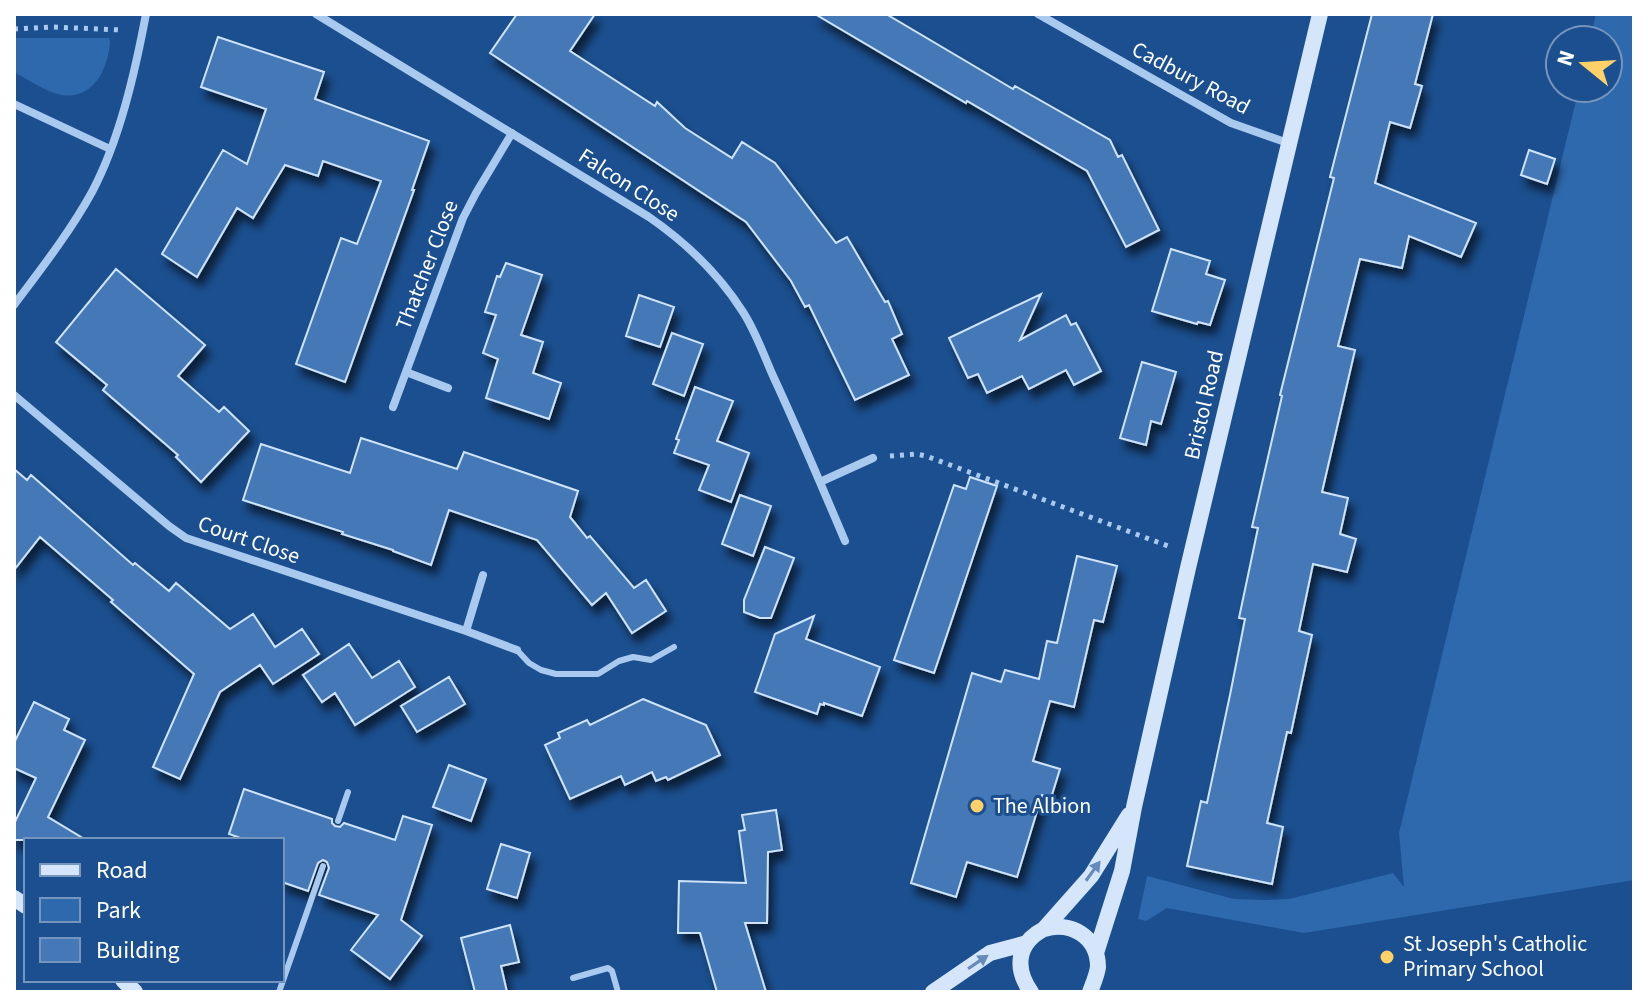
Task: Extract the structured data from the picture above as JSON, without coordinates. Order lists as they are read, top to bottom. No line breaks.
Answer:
{"streets":{"main road":["Bristol Road"],"street":["Cadbury Road","Falcon Close","Thatcher Close","Court Close"]},"crossings":[["Cadbury Road","Bristol Road"],["Falcon Close","Thatcher Close"]],"places":["The Albion","St Joseph's Catholic Primary School"],"legend":["Road","Park","Building"],"north":"left"}
